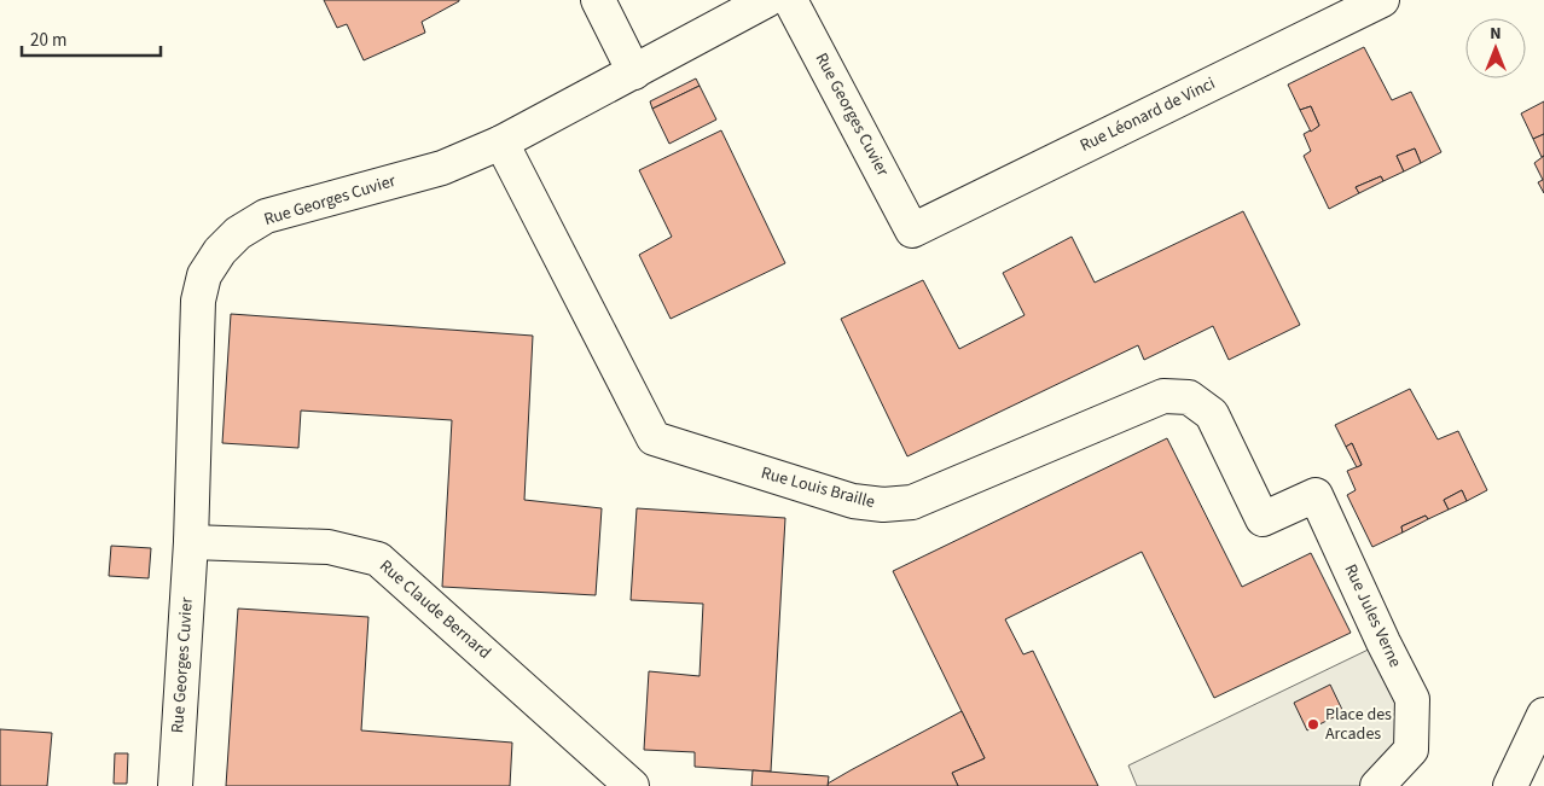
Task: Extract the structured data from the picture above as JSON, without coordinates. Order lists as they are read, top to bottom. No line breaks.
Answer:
{"streets":{"street":["Rue Georges Cuvier","Rue Léonard de Vinci","Rue Louis Braille","Rue Claude Bernard","Rue Jules Verne"]},"crossings":[["Rue Georges Cuvier","Rue Léonard de Vinci"],["Rue Georges Cuvier","Rue Louis Braille"],["Rue Georges Cuvier","Rue Claude Bernard"],["Rue Louis Braille","Rue Jules Verne"]],"places":["Place des Arcades"],"scale_bar":"20 m","north":"top"}
